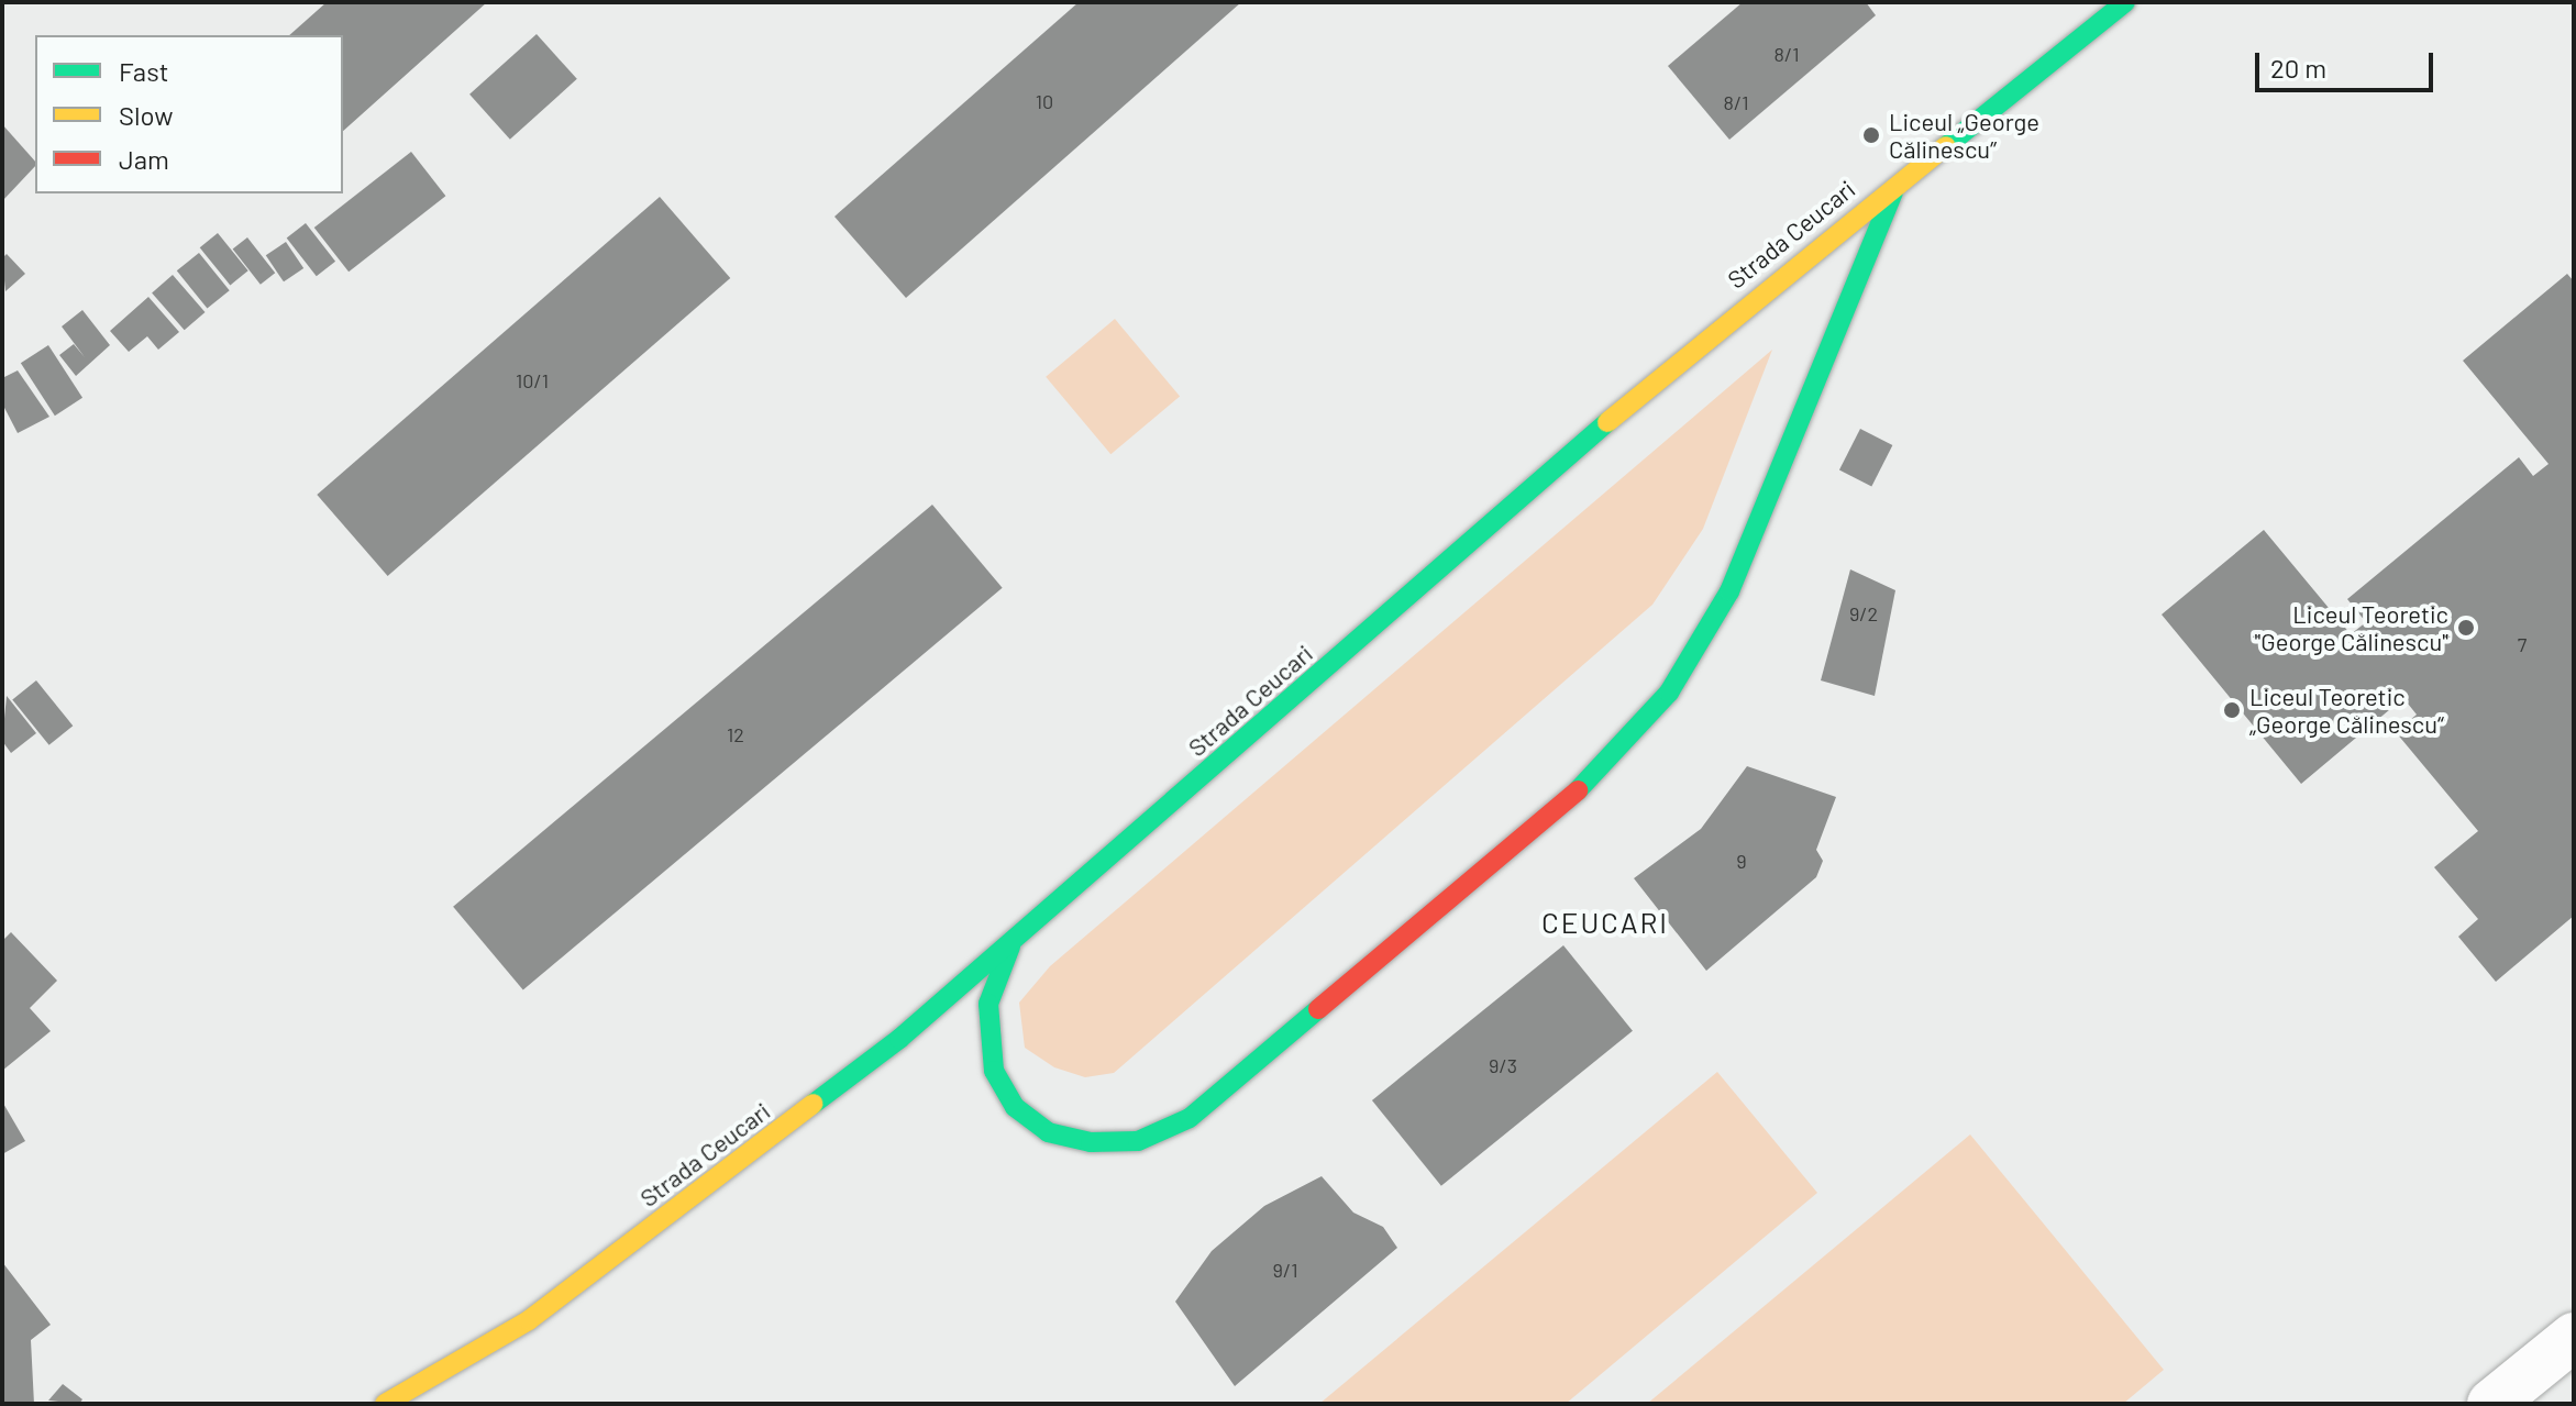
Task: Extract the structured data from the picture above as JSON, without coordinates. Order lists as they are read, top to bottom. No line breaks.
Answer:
{"streets":{"street":["Strada Ceucari"]},"districts":["CEUCARI"],"places":["Liceul „George Călinescu”","Liceul Teoretic \"George Călinescu\"","Liceul Teoretic „George Călinescu“"],"house_numbers":["8/1","10","8/1","10/1","9/2","7","12","9","9/3","9/1"],"legend":["Fast","Slow","Jam"],"scale_bar":"20 m"}
